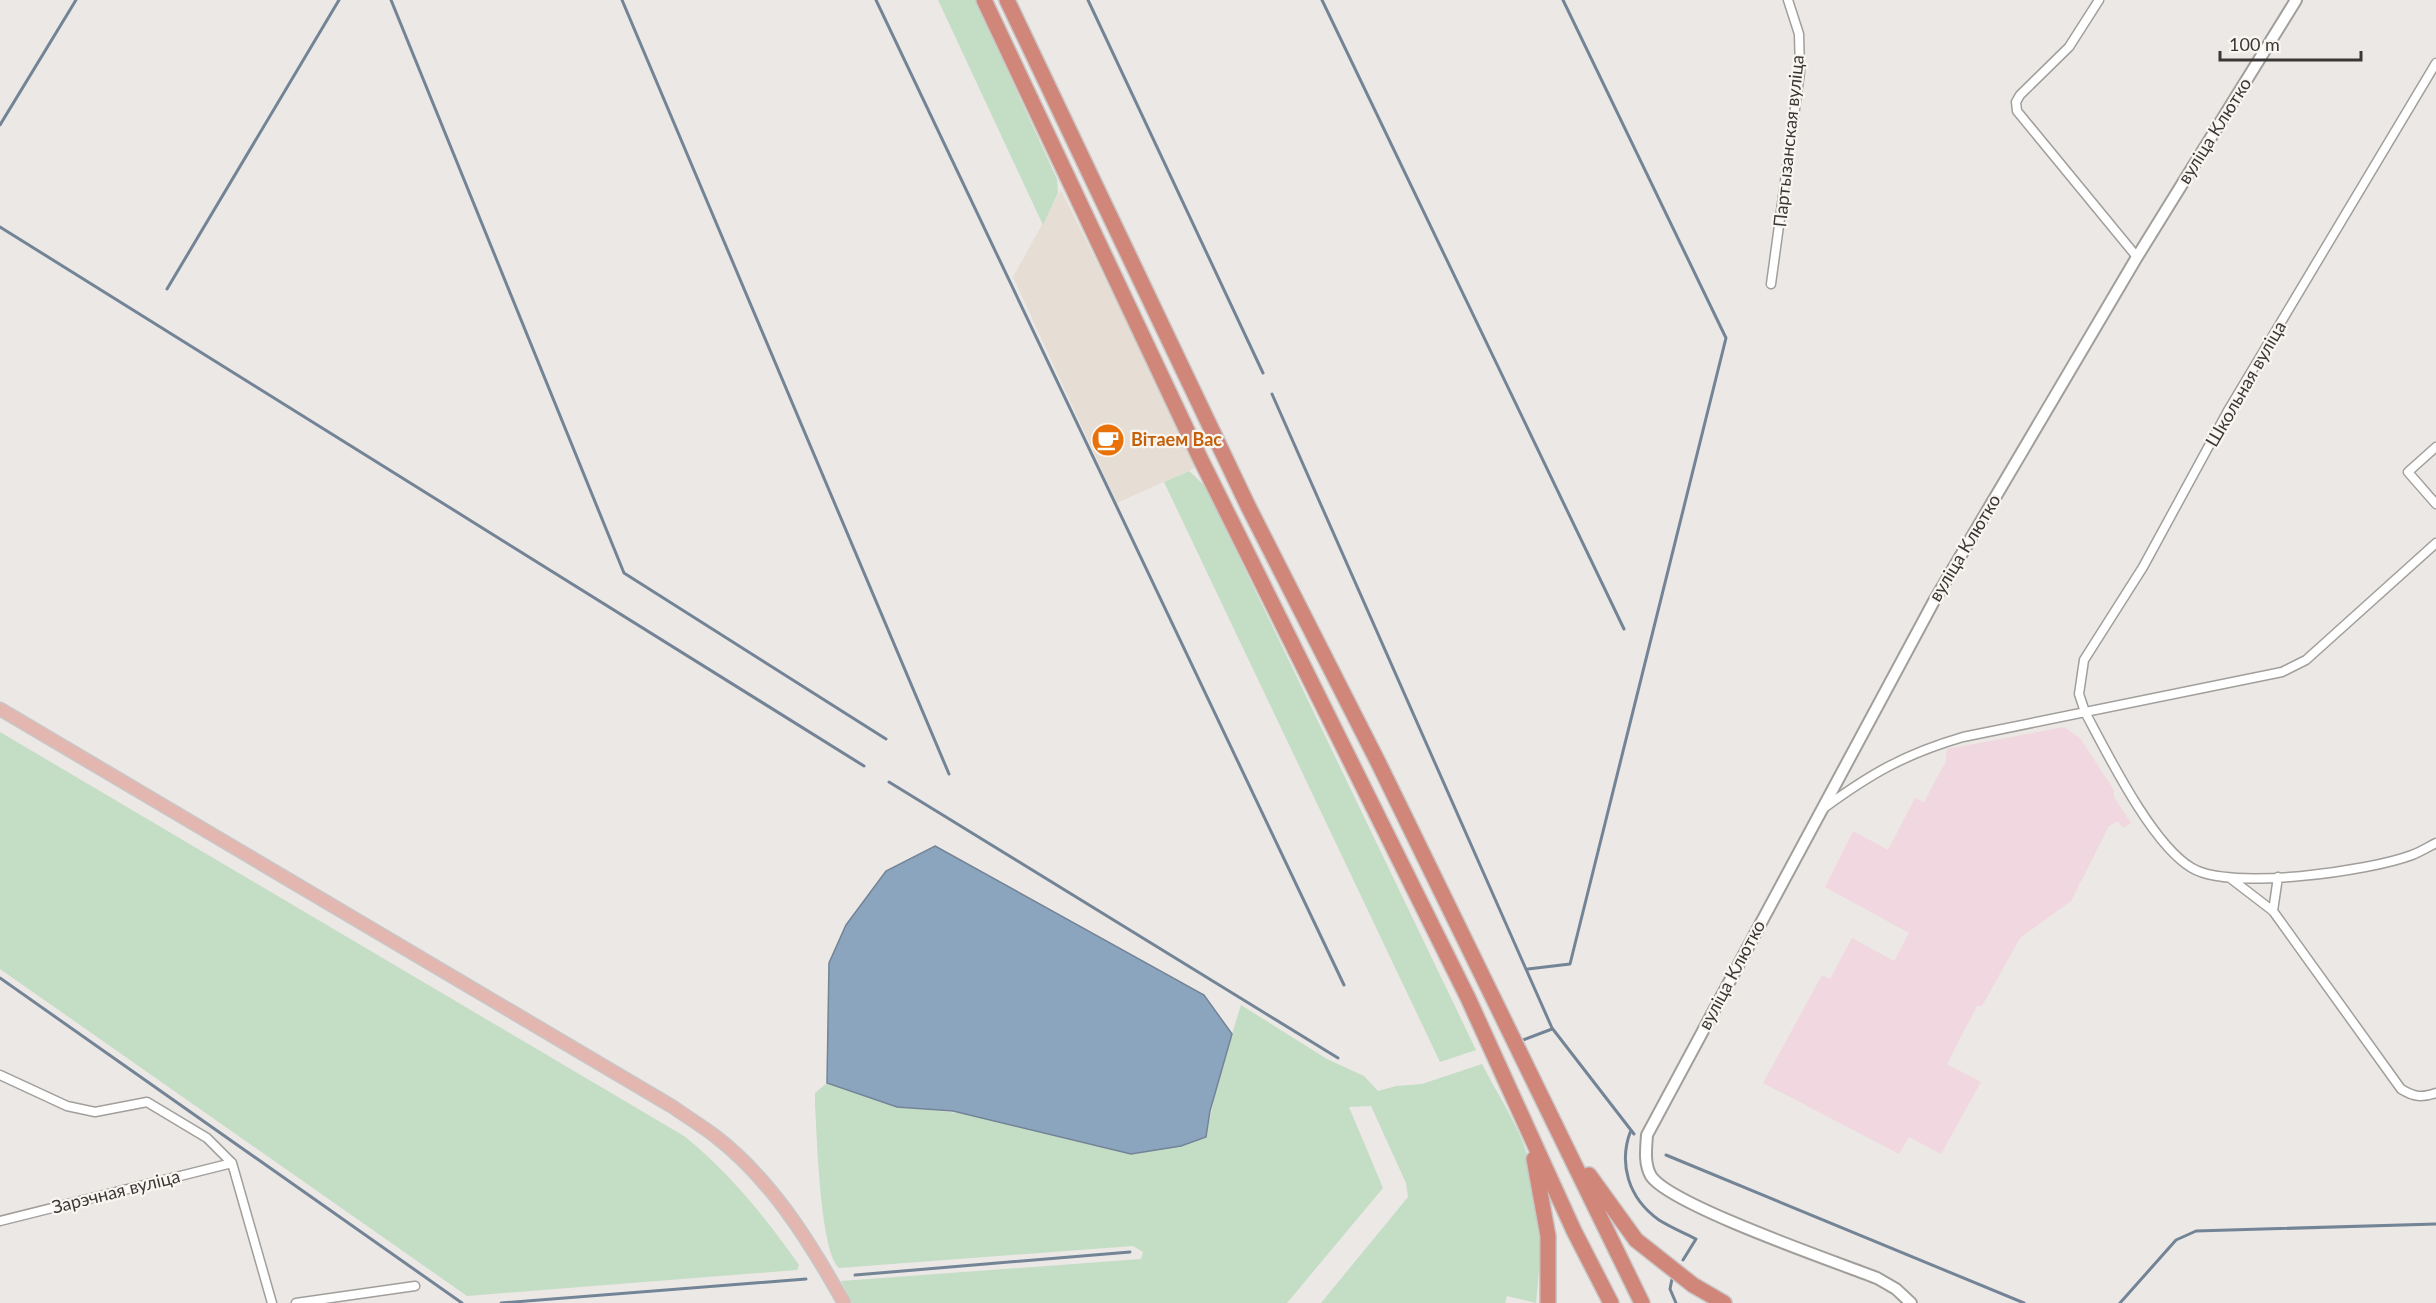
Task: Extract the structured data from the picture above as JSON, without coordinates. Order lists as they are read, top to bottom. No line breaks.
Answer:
{"streets":{"street":["вуліца Клютко","Партызанская вуліца","Школьная вуліца","Зарэчная вуліца"]},"places":{"cafe":["Вітаем Вас"]},"scale_bar":"100 m"}
